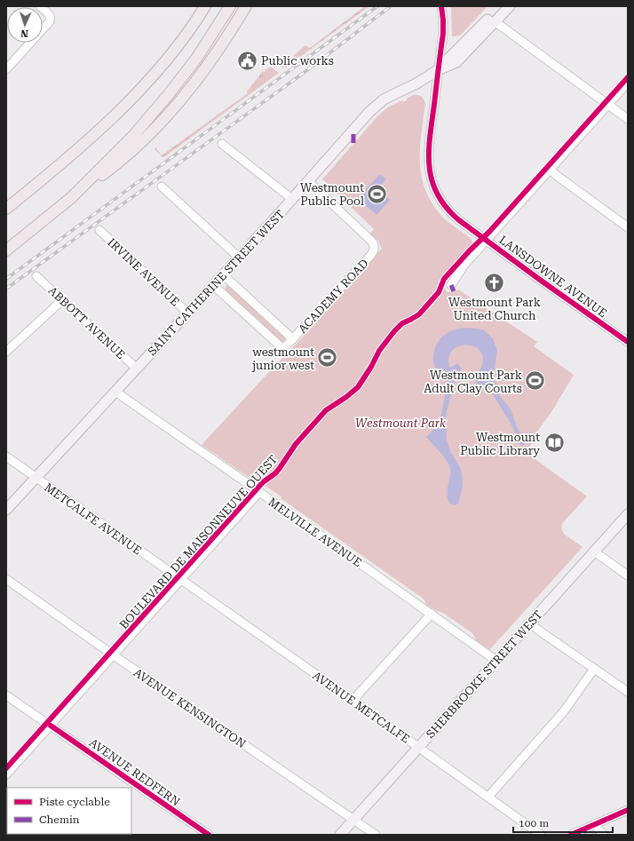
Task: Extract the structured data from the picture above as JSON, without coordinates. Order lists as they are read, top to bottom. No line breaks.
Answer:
{"streets":{"main road":["SAINT CATHERINE STREET WEST","SHERBROOKE STREET WEST"],"street":["IRVINE AVENUE","LANSDOWNE AVENUE","ACADEMY ROAD","ABBOTT AVENUE","METCALFE AVENUE","MELVILLE AVENUE","BOULEVARD DE MAISONNEUVE OUEST","AVENUE METCALFE","AVENUE KENSINGTON","AVENUE REDFERN"]},"crossings":[["IRVINE AVENUE","SAINT CATHERINE STREET WEST"],["LANSDOWNE AVENUE","SAINT CATHERINE STREET WEST"],["SAINT CATHERINE STREET WEST","ACADEMY ROAD"],["SAINT CATHERINE STREET WEST","ABBOTT AVENUE"],["SAINT CATHERINE STREET WEST","METCALFE AVENUE"],["SAINT CATHERINE STREET WEST","MELVILLE AVENUE"],["METCALFE AVENUE","BOULEVARD DE MAISONNEUVE OUEST"],["METCALFE AVENUE","AVENUE METCALFE"],["MELVILLE AVENUE","BOULEVARD DE MAISONNEUVE OUEST"],["MELVILLE AVENUE","SHERBROOKE STREET WEST"],["BOULEVARD DE MAISONNEUVE OUEST","AVENUE METCALFE"],["BOULEVARD DE MAISONNEUVE OUEST","AVENUE KENSINGTON"],["BOULEVARD DE MAISONNEUVE OUEST","AVENUE REDFERN"],["SHERBROOKE STREET WEST","AVENUE METCALFE"],["SHERBROOKE STREET WEST","AVENUE KENSINGTON"]],"parks":["Westmount Park"],"places":{"public building":["Public works"],"sports":["Westmount Public Pool","westmount junior west","Westmount Park Adult Clay Courts"],"church":["Westmount Park United Church"],"library":["Westmount Public Library"]},"legend":["Piste cyclable","Chemin"],"scale_bar":"100 m","north":"bottom"}
